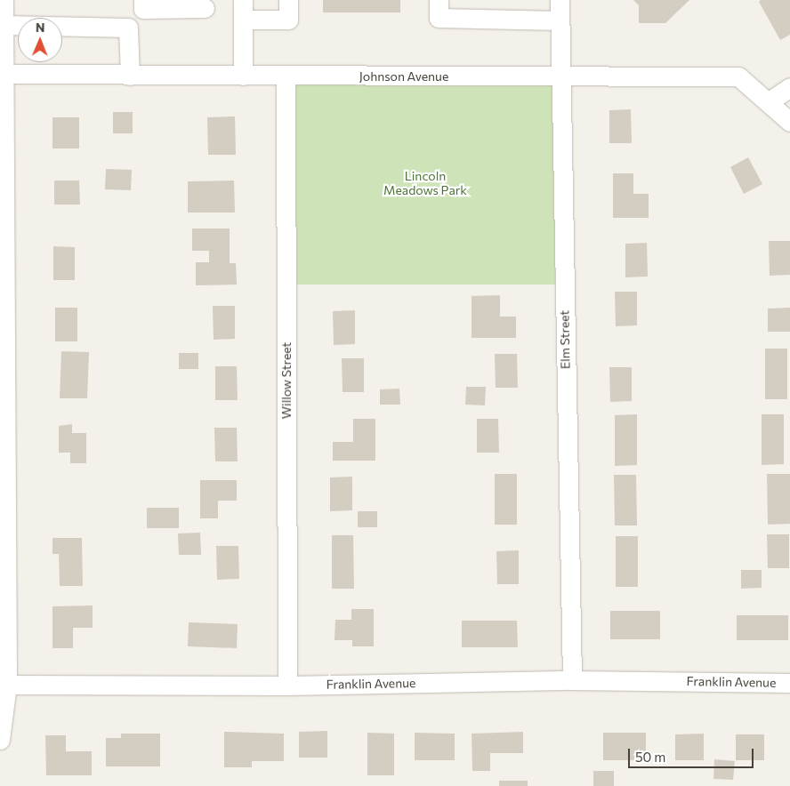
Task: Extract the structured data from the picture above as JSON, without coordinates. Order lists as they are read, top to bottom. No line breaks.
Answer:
{"streets":{"street":["Johnson Avenue","Elm Street","Willow Street","Franklin Avenue"]},"crossings":[["Johnson Avenue","Elm Street"],["Johnson Avenue","Willow Street"],["Elm Street","Franklin Avenue"],["Willow Street","Franklin Avenue"]],"parks":["Lincoln Meadows Park"],"scale_bar":"50 m","north":"top"}
